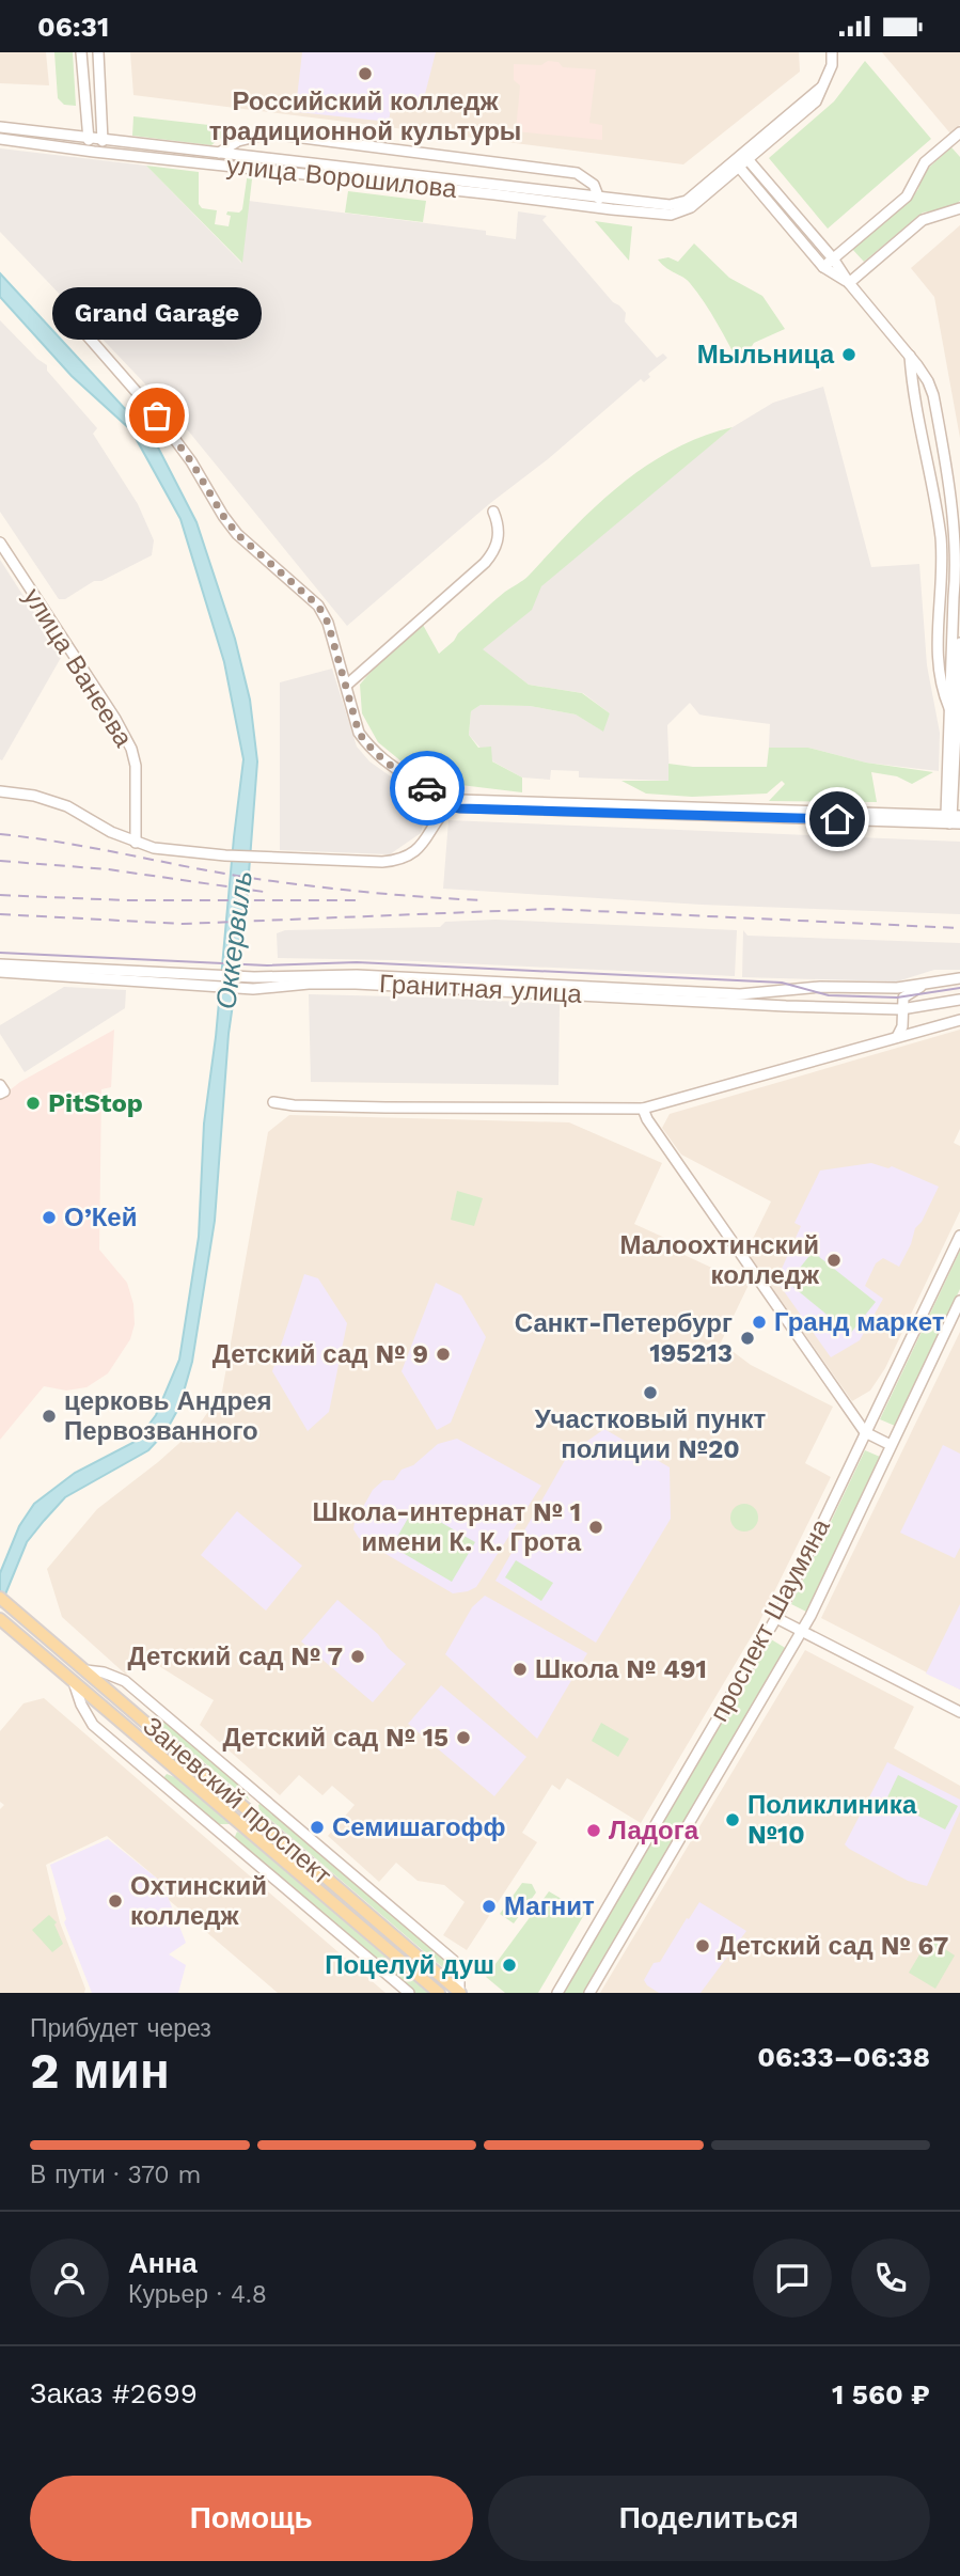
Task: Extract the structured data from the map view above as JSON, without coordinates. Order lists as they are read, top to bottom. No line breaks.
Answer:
{"streets":{"main road":["Заневский проспект"],"street":["улица Ворошилова","улица Ванеева","Гранитная улица","проспект Шаумяна"]},"water":["Оккервиль"],"places":["Российский колледж традиционной культуры","Мыльница","Grand Garage","PitStop","О’Кей","Малоохтинский колледж","Гранд маркет","Санкт-Петербург 195213","Детский сад № 9","Участковый пункт полиции №20","церковь Андрея Первозванного","Школа-интернат № 1 имени К. К. Грота","Детский сад № 7","Школа № 491","Детский сад № 15","Поликлиника №10","Семишагофф","Ладога","Охтинский колледж","Магнит","Детский сад № 67","Поцелуй душ"],"page":{"status":"06:31","bubble":"Grand Garage","heading":["2 мин","Прибудет через","06:33–06:38"],"panel":["Анна","Курьер · 4.8","Заказ #2699","1 560 ₽"],"bar":"В пути · 370 m","buttons":["Помощь","Поделиться"]}}
